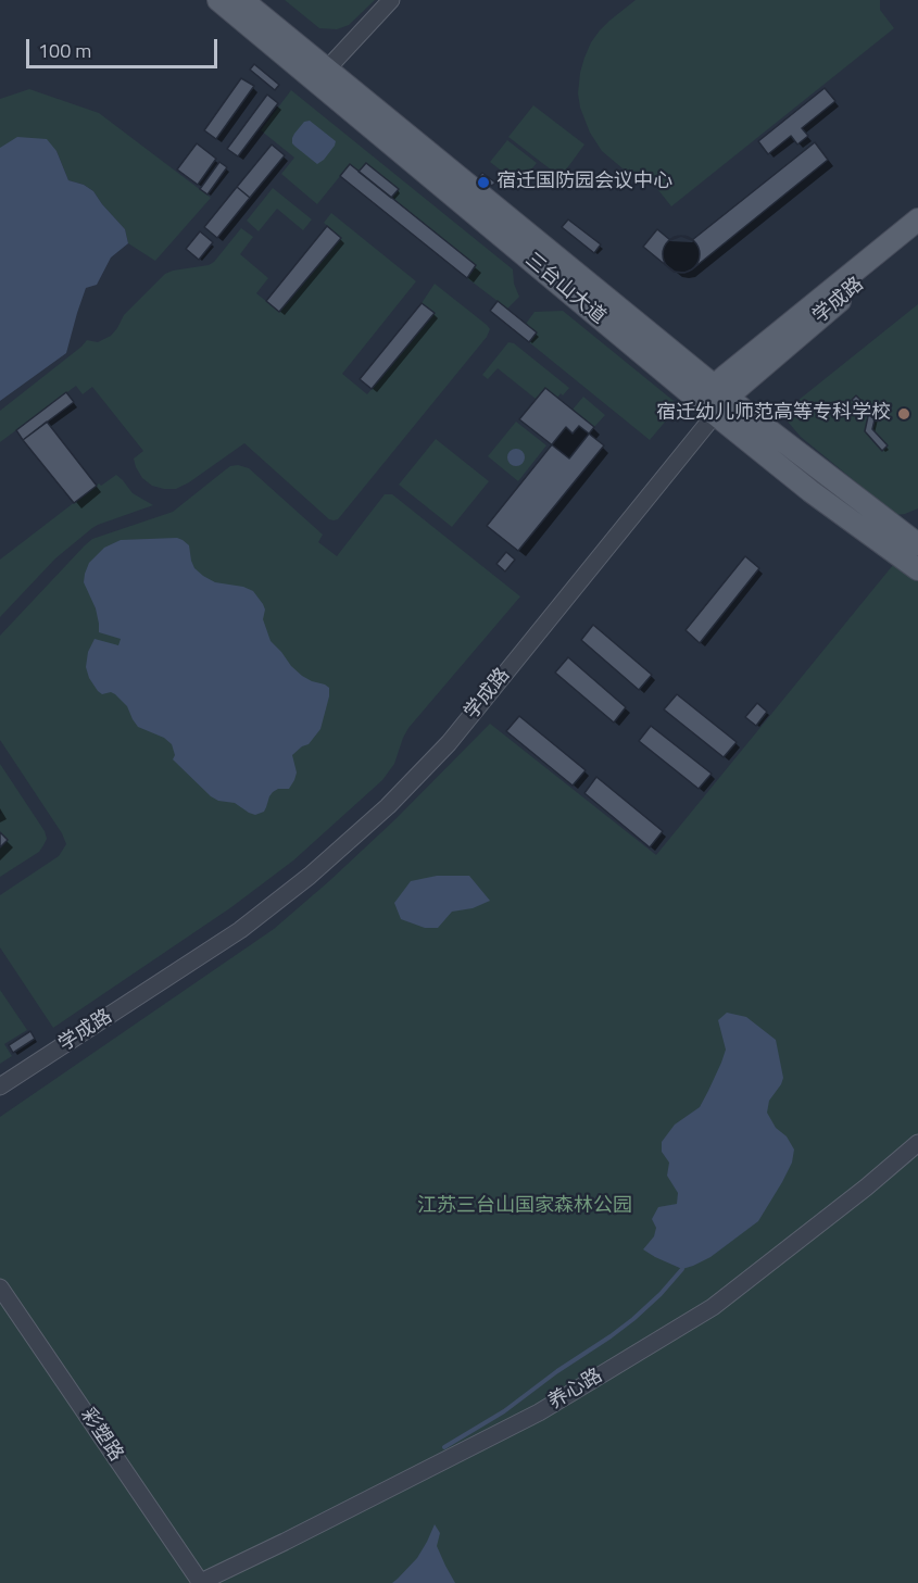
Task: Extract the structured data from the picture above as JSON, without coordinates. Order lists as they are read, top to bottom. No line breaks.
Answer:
{"streets":{"main road":["三台山大道","学成路"],"street":["养心路","彩塑路"]},"crossings":[["三台山大道","学成路"],["养心路","彩塑路"]],"parks":["江苏三台山国家森林公园"],"places":["宿迁国防园会议中心","宿迁幼儿师范高等专科学校"],"scale_bar":"100 m"}
